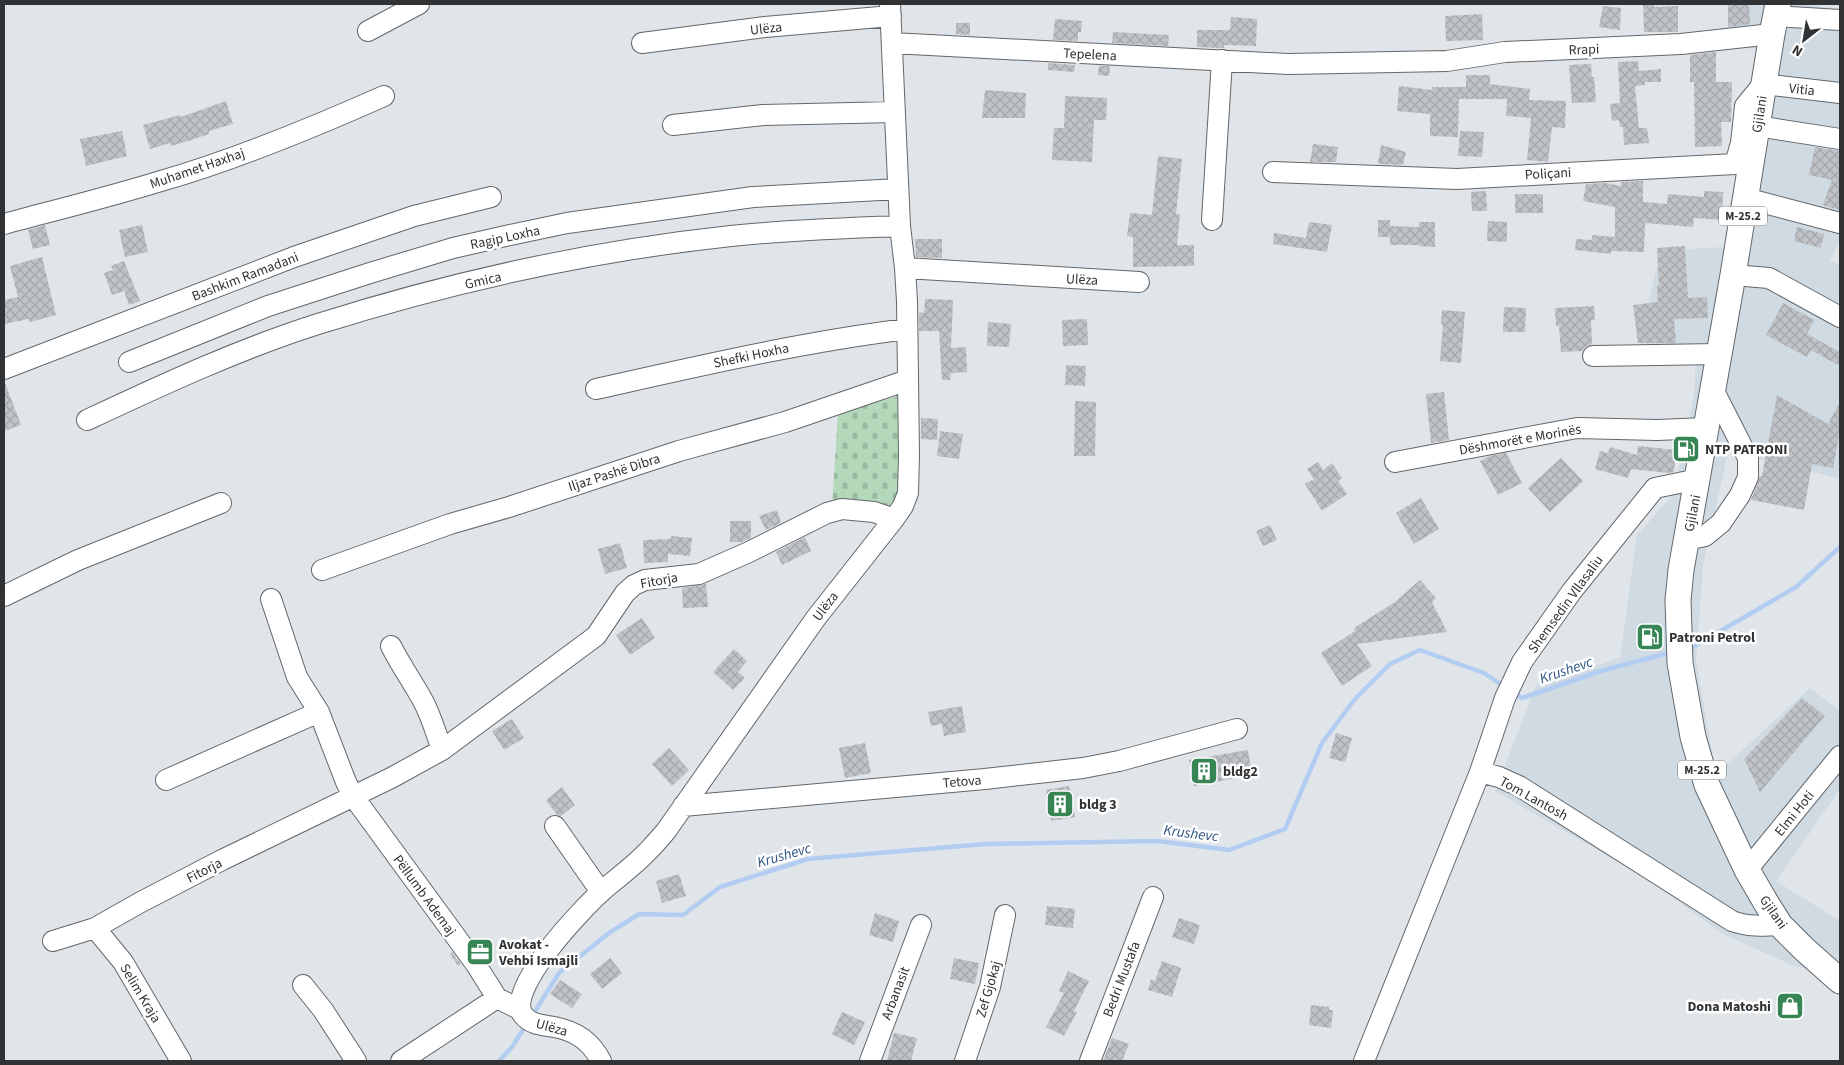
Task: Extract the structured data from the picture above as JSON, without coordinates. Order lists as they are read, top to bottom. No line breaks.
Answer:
{"streets":{"main road":["Gjilani","M-25.2"],"street":["Ulëza","Rrapi","Tepelena","Vitia","Muhamet Haxhaj","Poliçani","Ragip Loxha","Bashkim Ramadani","Gmica","Shefki Hoxha","Dëshmorët e Morinës","Iljaz Pashë Dibra","Fitorja","Shemsedin Vllasaliu","Tetova","Tom Lantosh","Elmi Hoti","Pëllumb Ademaj","Bedri Mustafa","Zef Gjokaj","Selim Kraja","Arbanasit"]},"crossings":[["Ulëza","Tepelena"],["Ulëza","Ragip Loxha"],["Ulëza","Gmica"],["Ulëza","Shefki Hoxha"],["Ulëza","Iljaz Pashë Dibra"],["Ulëza","Fitorja"],["Ulëza","Tetova"],["Ulëza","Pëllumb Ademaj"],["Rrapi","Tepelena"],["Rrapi","Gjilani"],["Vitia","Gjilani"],["Vitia","Poliçani"],["Gjilani","Poliçani"],["Gjilani","Dëshmorët e Morinës"],["Gjilani","Shemsedin Vllasaliu"],["Gjilani","Tom Lantosh"],["Gjilani","Elmi Hoti"],["Fitorja","Pëllumb Ademaj"],["Fitorja","Selim Kraja"],["Shemsedin Vllasaliu","Tom Lantosh"]],"water":["Krushevc"],"places":{"fuel station":["NTP PATRONI","Patroni Petrol"],"building":["bldg2","bldg 3"],"office":["Avokat - Vehbi Ismajli"],"shop":["Dona Matoshi"]},"north":"bottom left"}
